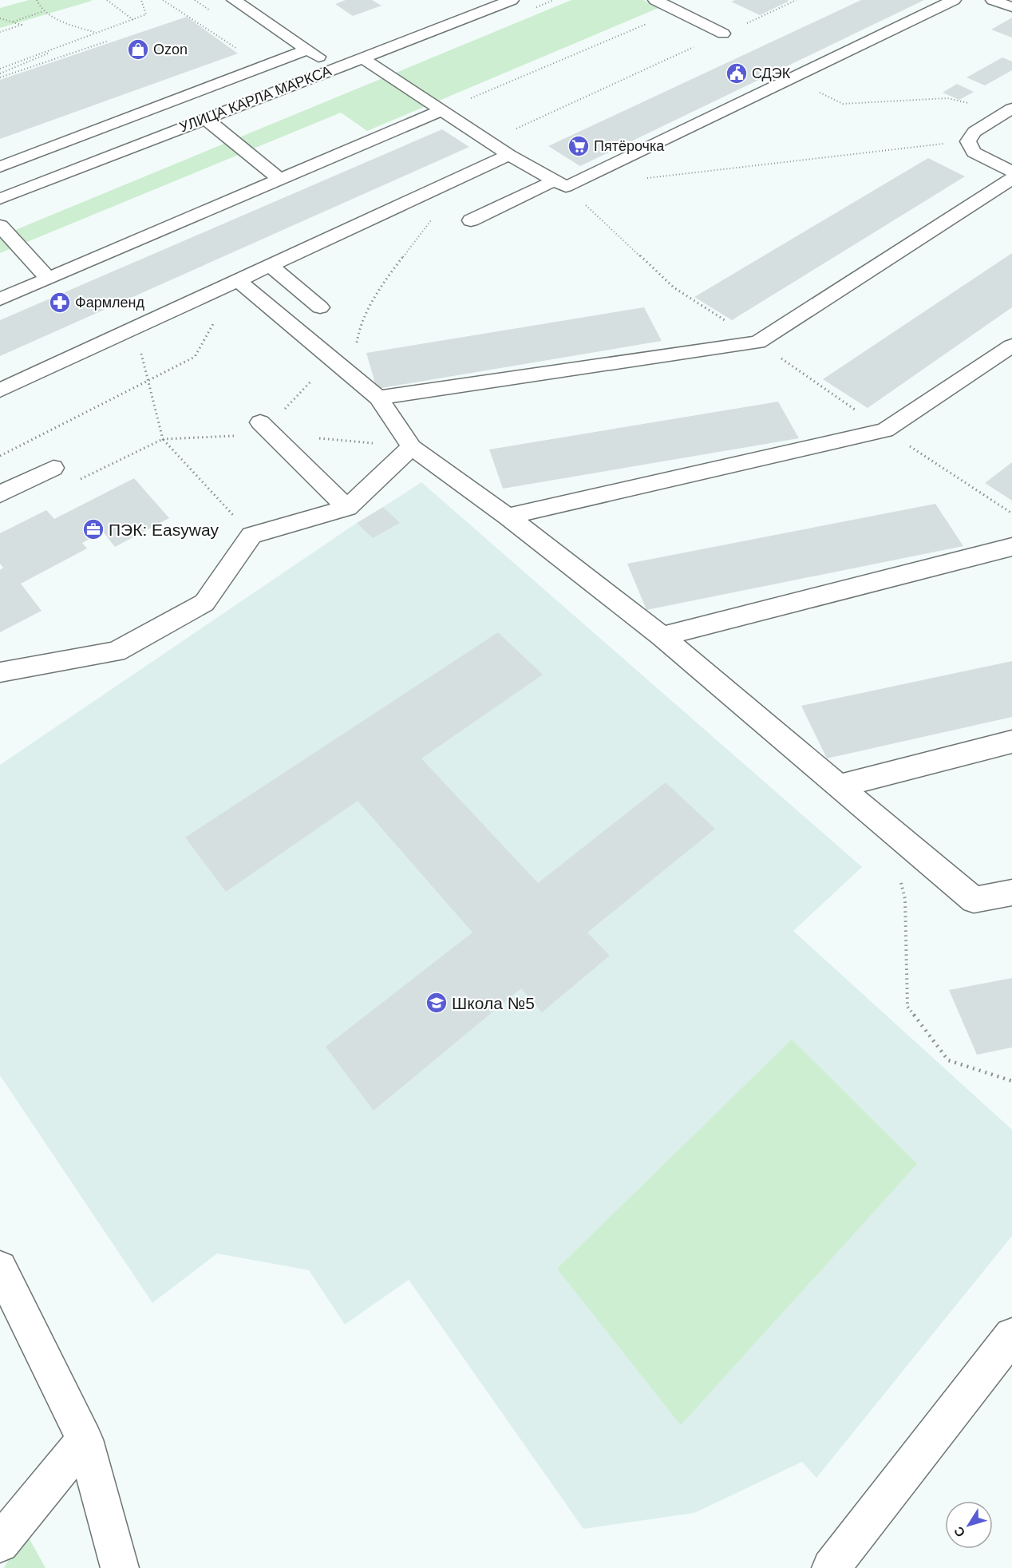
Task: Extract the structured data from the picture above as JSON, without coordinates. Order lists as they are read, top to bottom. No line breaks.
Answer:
{"streets":{"street":["УЛИЦА КАРЛА МАРКСА"]},"places":{"shop":["Ozon"],"public building":["СДЭК"],"supermarket":["Пятёрочка"],"pharmacy":["Фармленд"],"office":["ПЭК: Easyway"],"school or university":["Школа №5"]},"north":"bottom left"}
